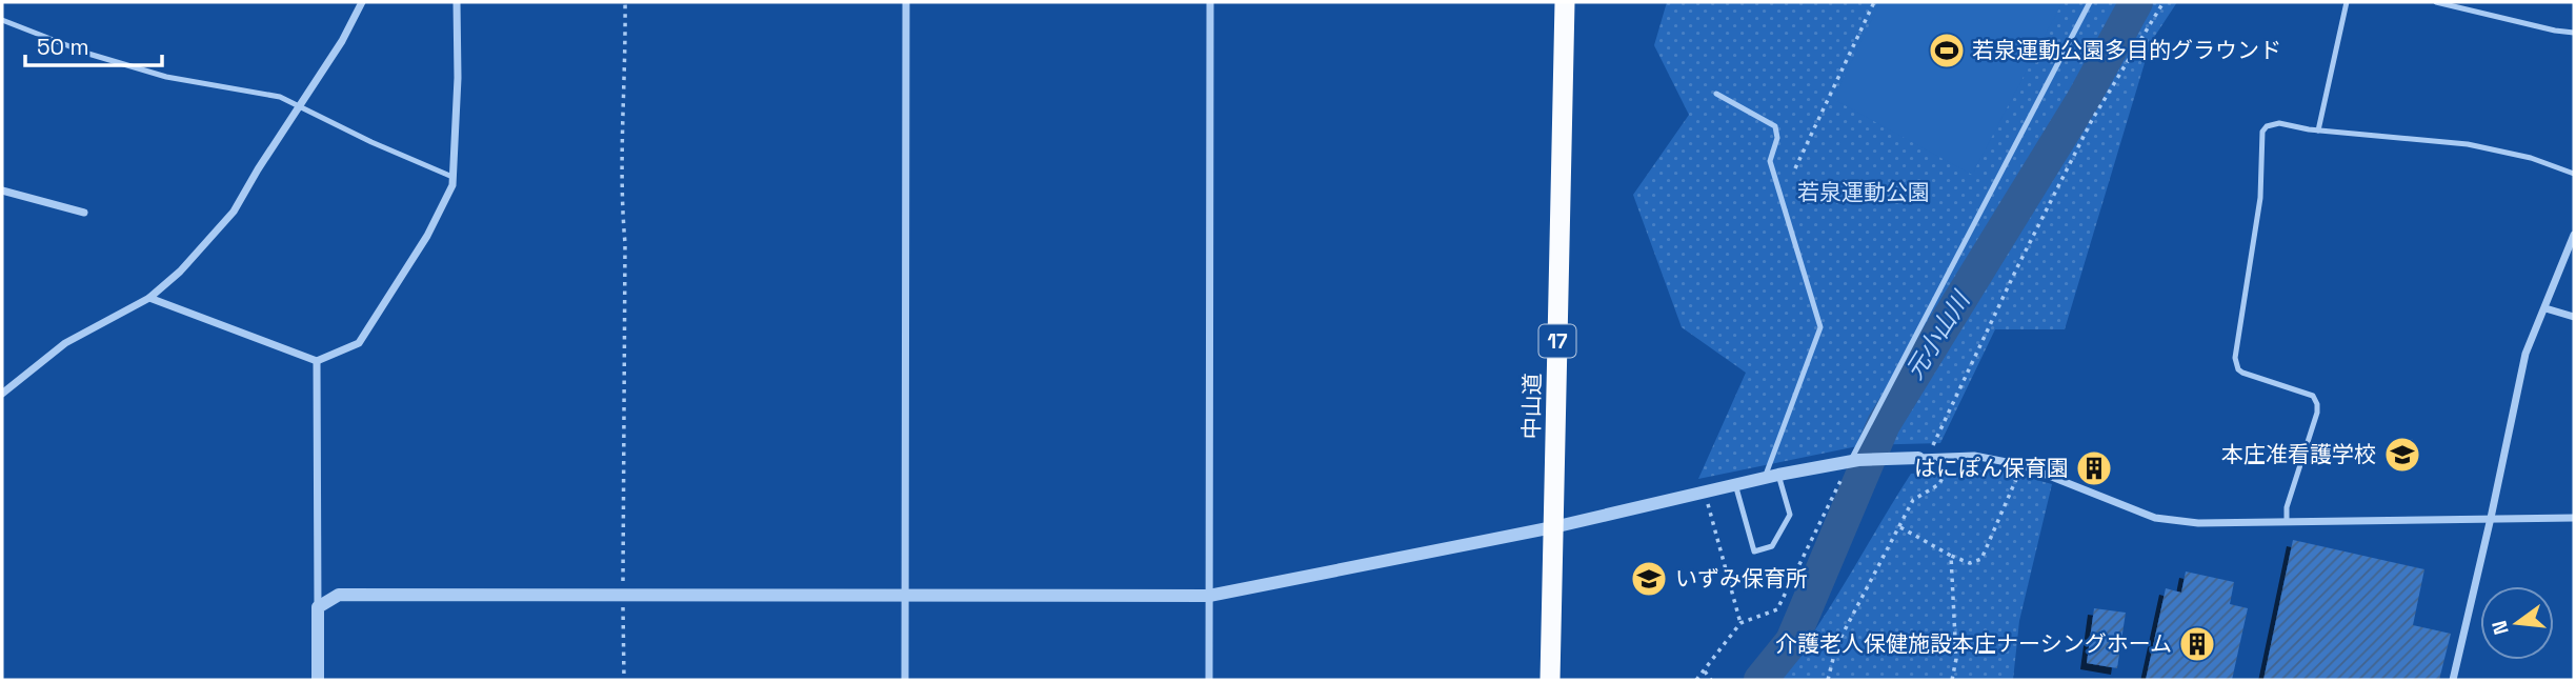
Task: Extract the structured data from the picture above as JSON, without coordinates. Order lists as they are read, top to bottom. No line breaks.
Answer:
{"streets":{"highway":["17","中山道"]},"water":["元小山川"],"parks":["若泉運動公園"],"places":{"sports":["若泉運動公園多目的グラウンド"],"school or university":["本庄准看護学校","いずみ保育所"],"building":["はにぽん保育園","介護老人保健施設本庄ナーシングホーム"]},"scale_bar":"50 m","north":"left"}
